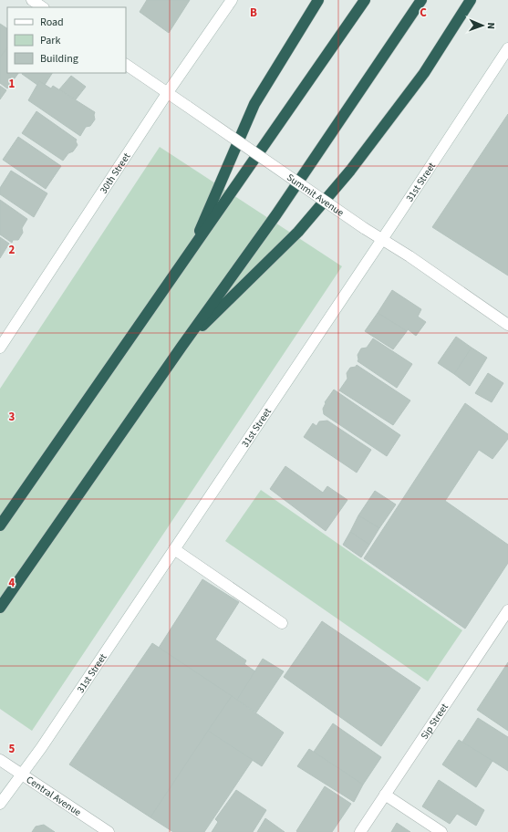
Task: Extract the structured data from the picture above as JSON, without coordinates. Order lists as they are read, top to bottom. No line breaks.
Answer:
{"streets":{"main road":["30th Street","31st Street","Summit Avenue","Sip Street","Central Avenue"]},"crossings":[["30th Street","Summit Avenue"],["31st Street","Summit Avenue"],["31st Street","Central Avenue"]],"legend":["Road","Park","Building"],"north":"right","grid":{"columns":["B","C"],"rows":["1","2","3","4","5"]}}
